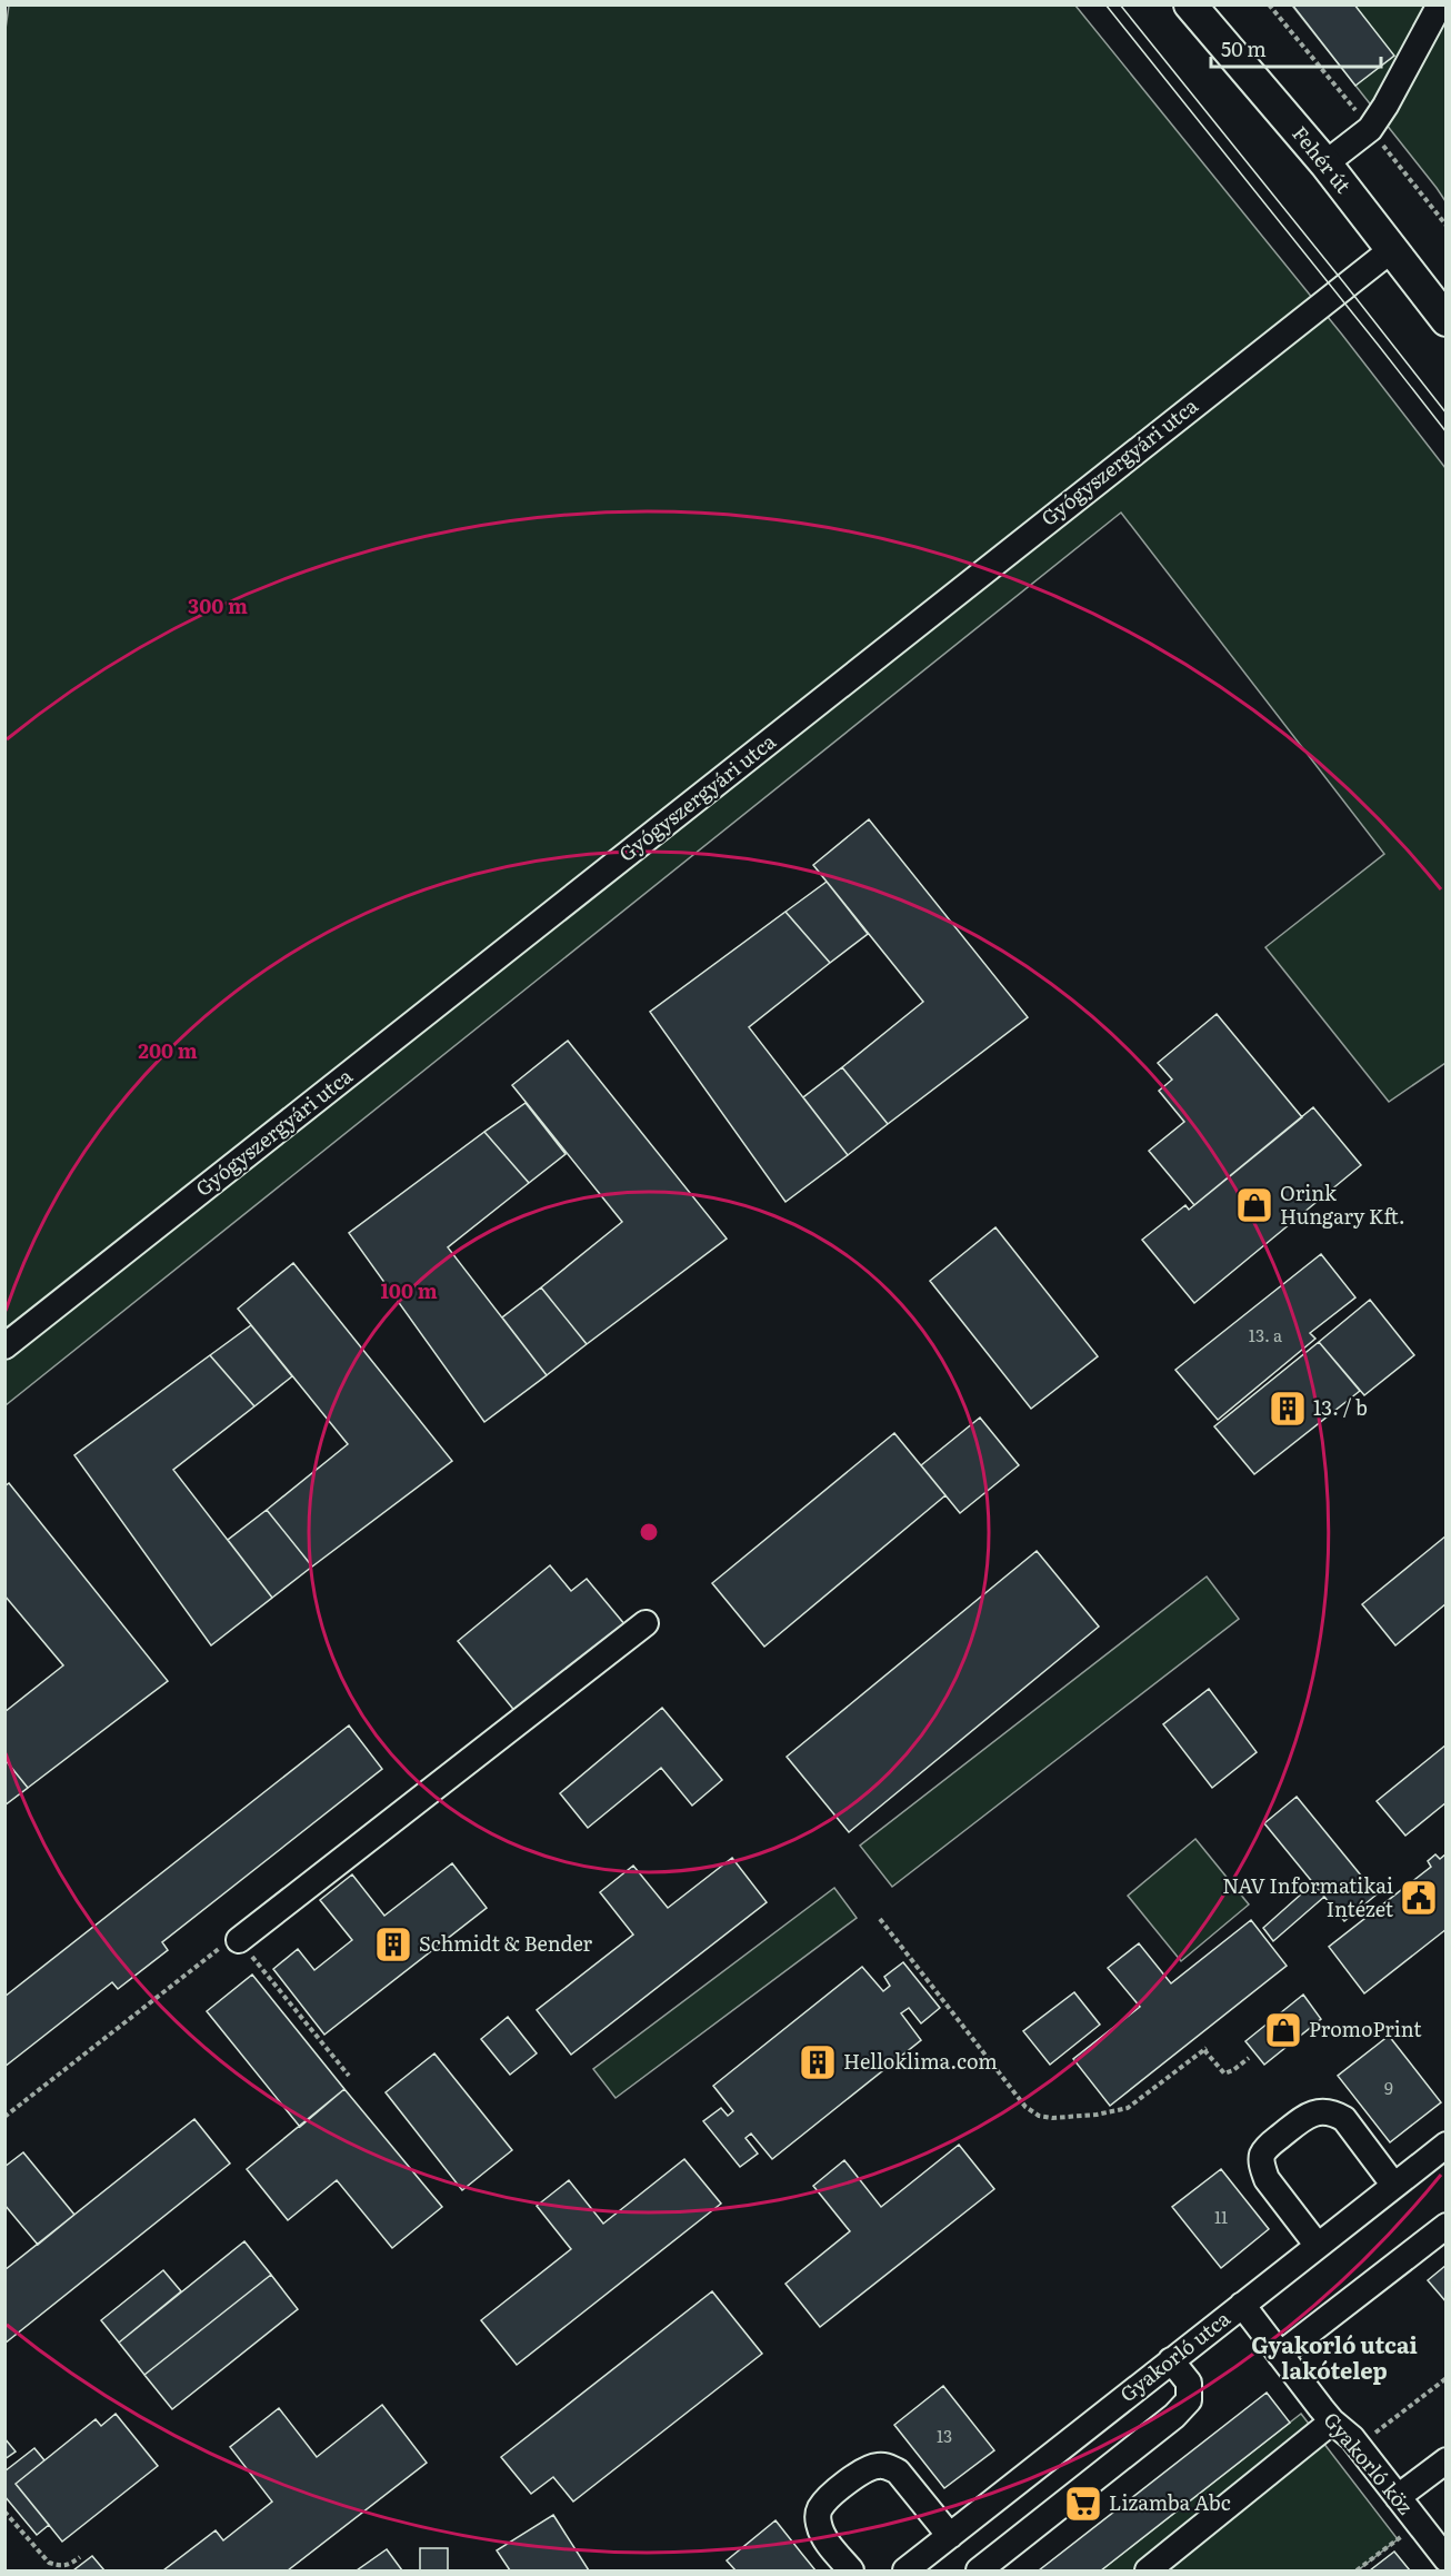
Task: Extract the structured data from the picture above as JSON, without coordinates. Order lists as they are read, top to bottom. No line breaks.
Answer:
{"streets":{"main road":["Fehér út"],"street":["Gyógyszergyári utca","Gyakorló utca","Gyakorló köz"]},"crossings":[["Fehér út","Gyógyszergyári utca"],["Gyakorló utca","Gyakorló köz"]],"districts":["Gyakorló utcai lakótelep"],"places":{"shop":["Orink Hungary Kft.","PromoPrint"],"building":["13. / b","Schmidt & Bender","Helloklima.com"],"public building":["NAV Informatikai Intézet"],"supermarket":["Lizamba Abc"]},"house_numbers":["13. a","9","11","13"],"scale_bar":"50 m","rings":["300 m","200 m","100 m"]}
